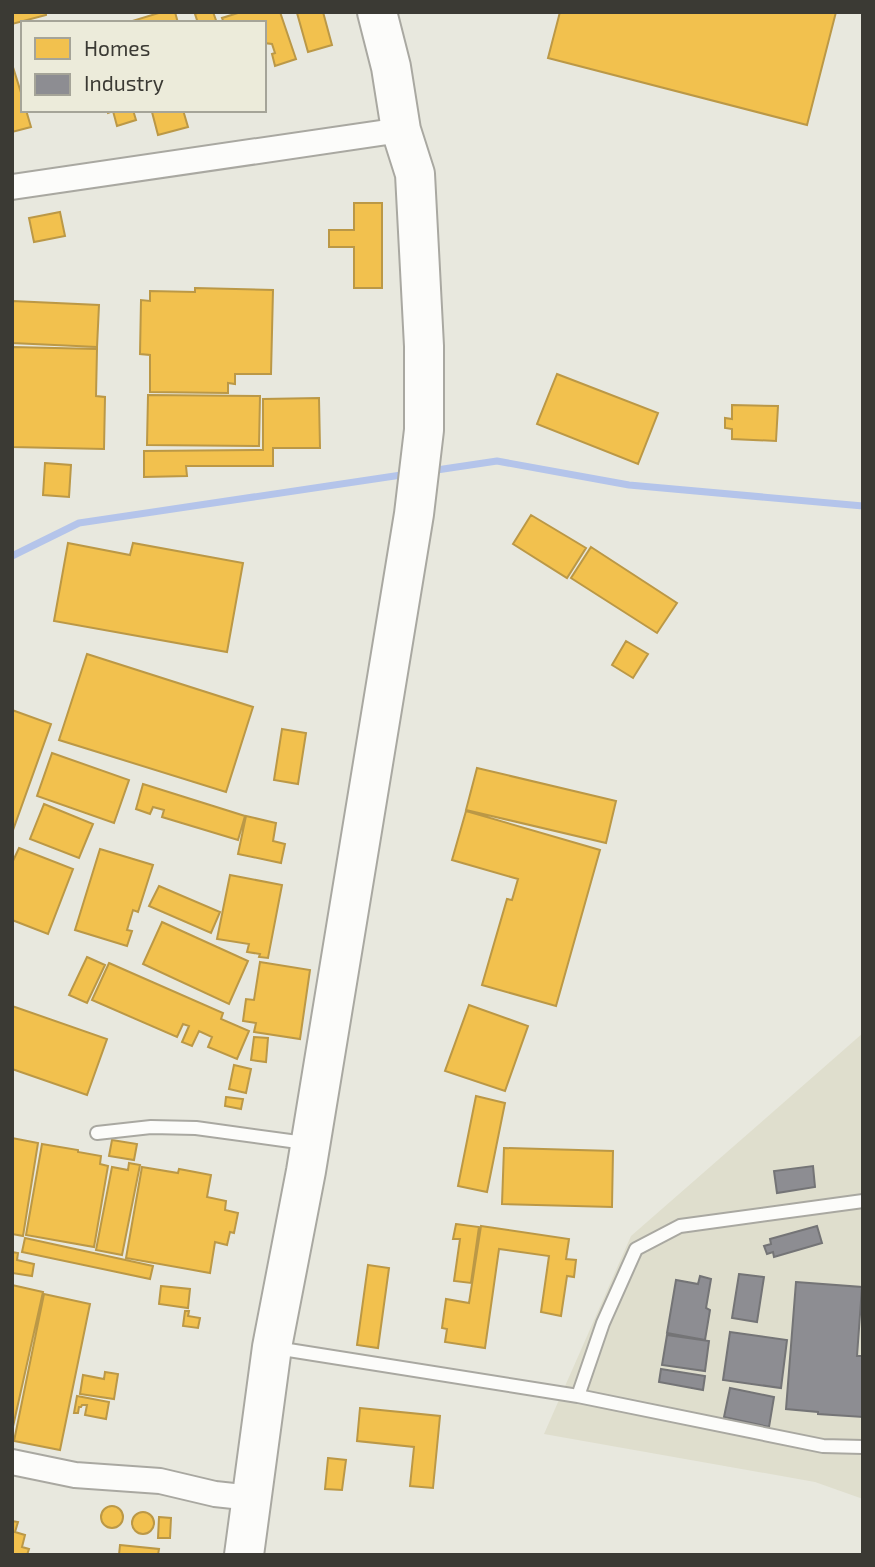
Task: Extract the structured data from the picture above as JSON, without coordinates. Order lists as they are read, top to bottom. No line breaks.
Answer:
{"legend":["Homes","Industry"]}
